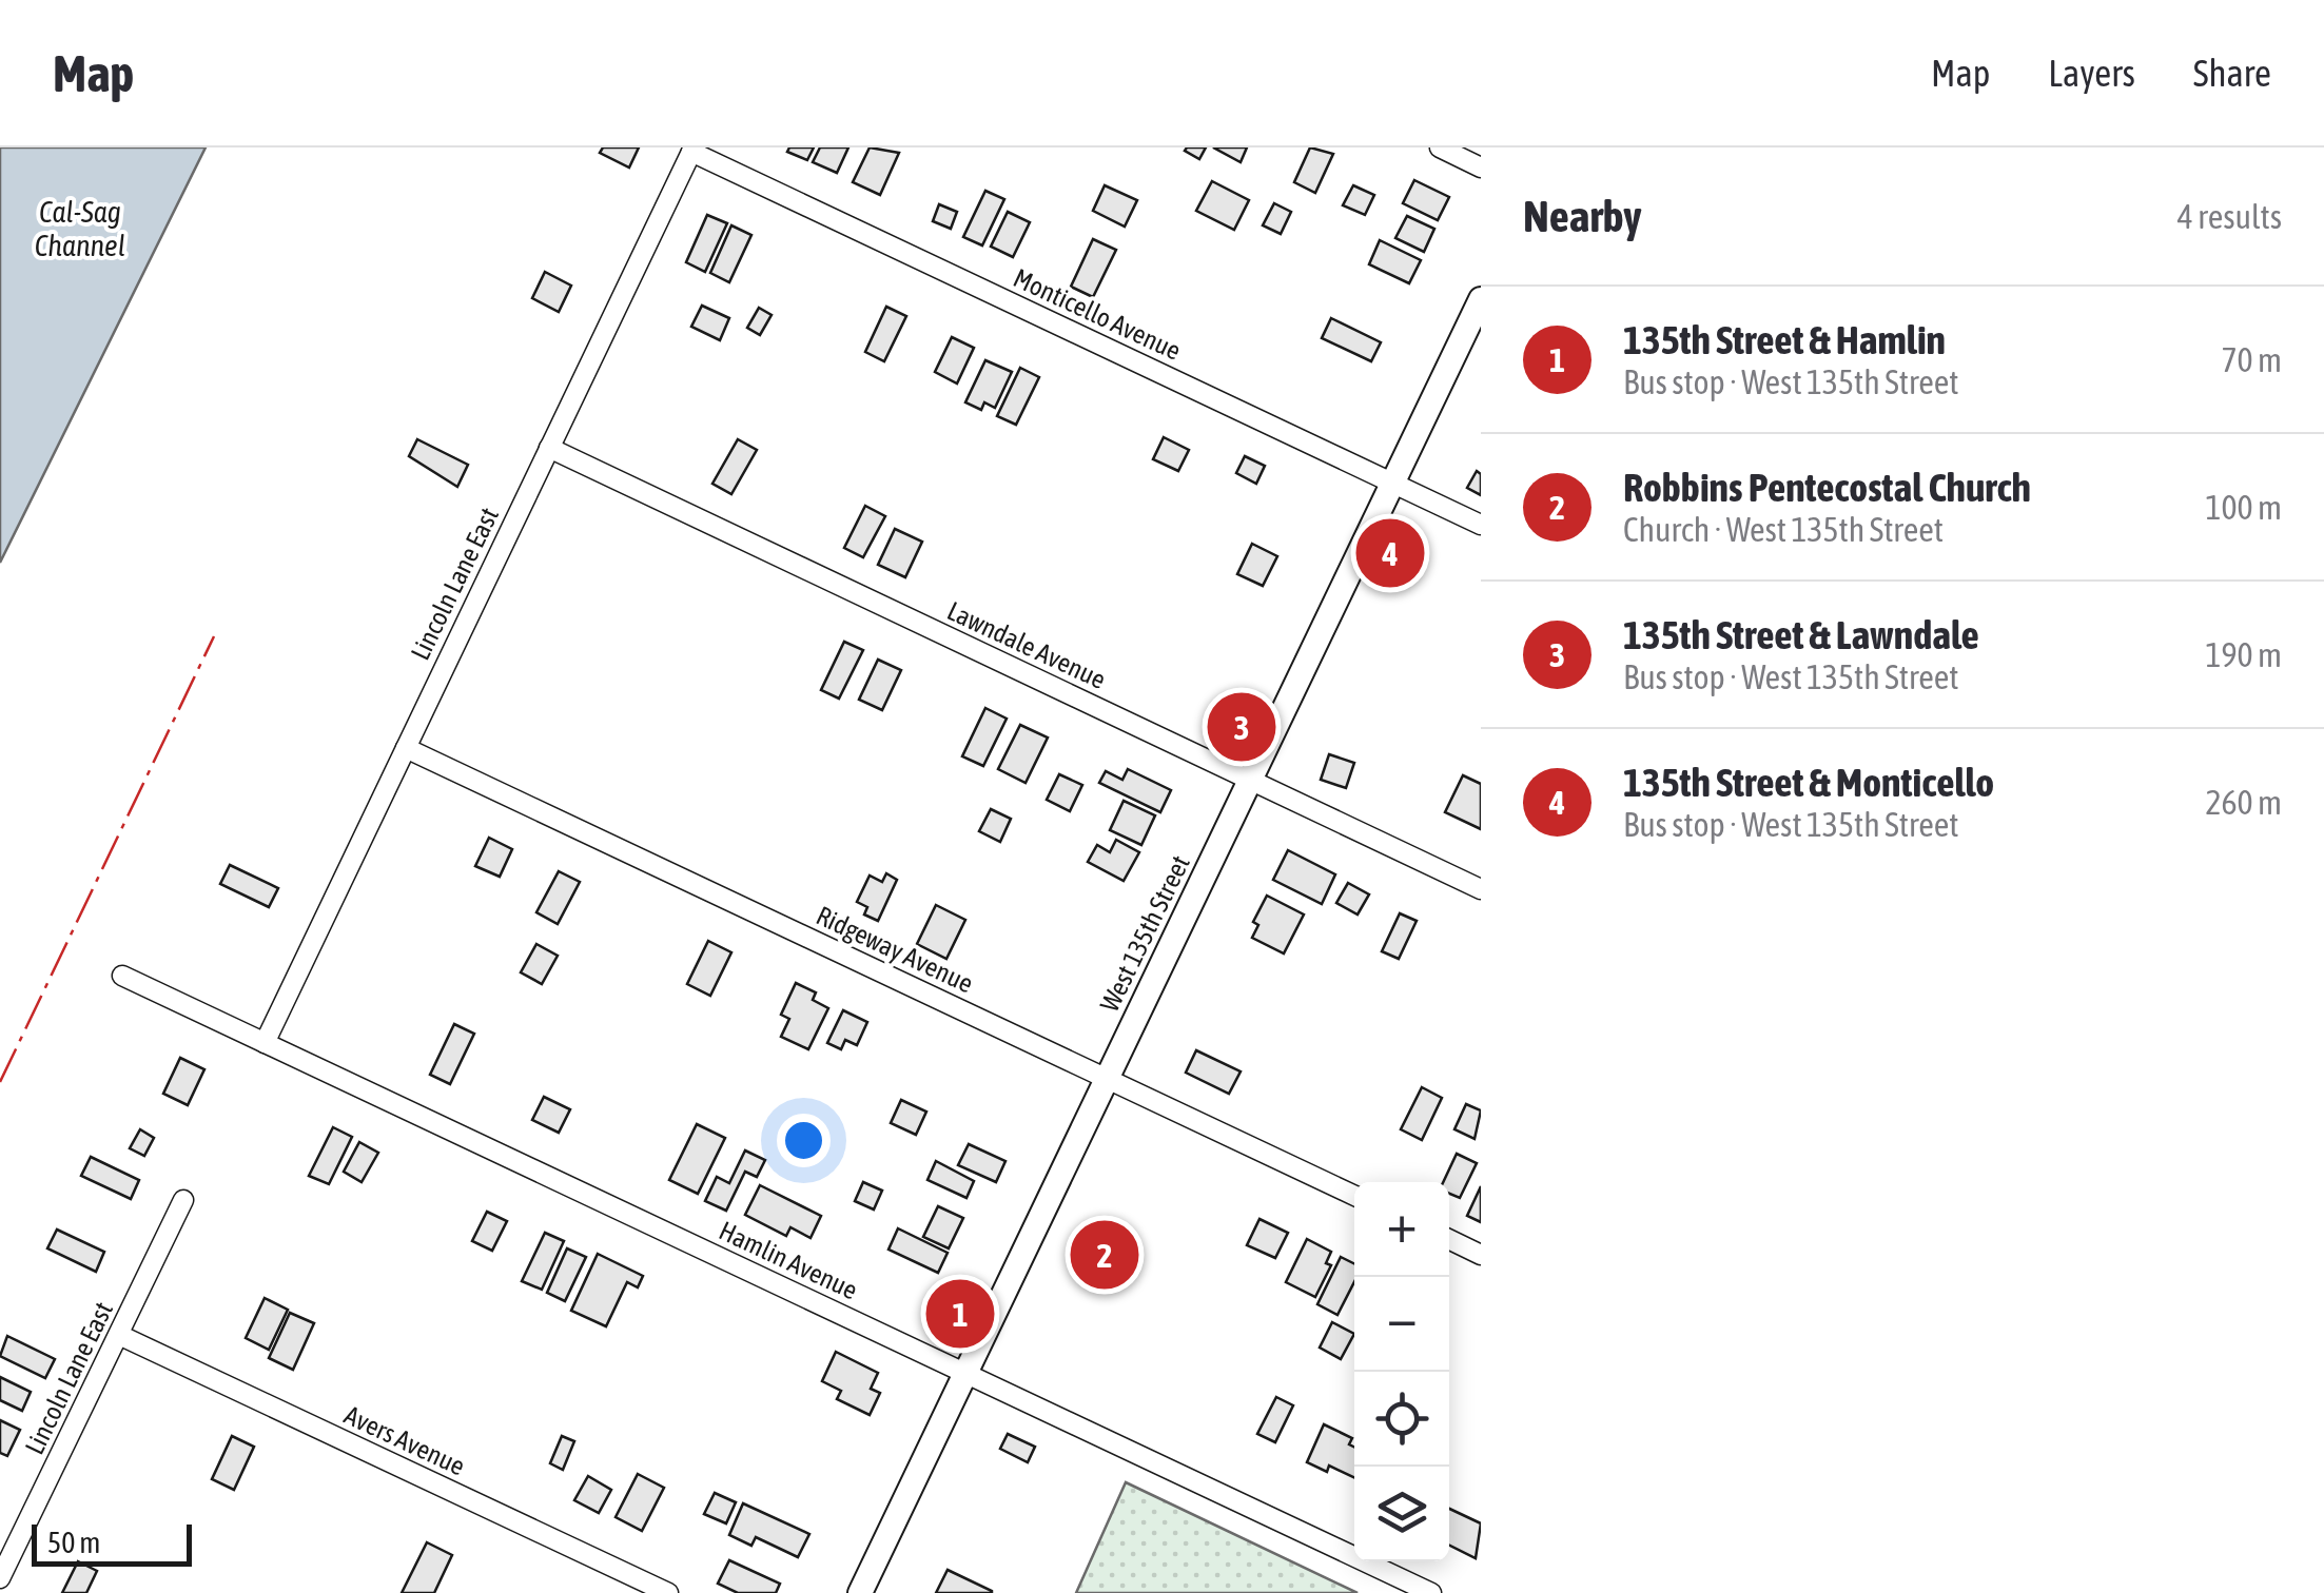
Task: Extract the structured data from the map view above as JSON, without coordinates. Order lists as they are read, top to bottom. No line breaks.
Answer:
{"streets":{"street":["Monticello Avenue","Lincoln Lane East","Lawndale Avenue","West 135th Street","Ridgeway Avenue","Hamlin Avenue","Avers Avenue"]},"crossings":[["Monticello Avenue","Lincoln Lane East"],["Monticello Avenue","West 135th Street"],["Lincoln Lane East","Lawndale Avenue"],["Lincoln Lane East","Ridgeway Avenue"],["Lincoln Lane East","Hamlin Avenue"],["Lincoln Lane East","Avers Avenue"],["Lawndale Avenue","West 135th Street"],["West 135th Street","Ridgeway Avenue"],["West 135th Street","Hamlin Avenue"]],"water":["Cal-Sag Channel"],"scale_bar":"50 m","page":{"header":"Map","nav":["Map","Layers","Share"],"heading":["Nearby","4 results"],"list":[{"mark":"1","name":"135th Street & Hamlin","note":"Bus stop · West 135th Street","value":"70 m"},{"mark":"2","name":"Robbins Pentecostal Church","note":"Church · West 135th Street","value":"100 m"},{"mark":"3","name":"135th Street & Lawndale","note":"Bus stop · West 135th Street","value":"190 m"},{"mark":"4","name":"135th Street & Monticello","note":"Bus stop · West 135th Street","value":"260 m"}],"pins":["4","3","2","1"],"map_buttons":["+","−"],"scale":"50 m"}}
